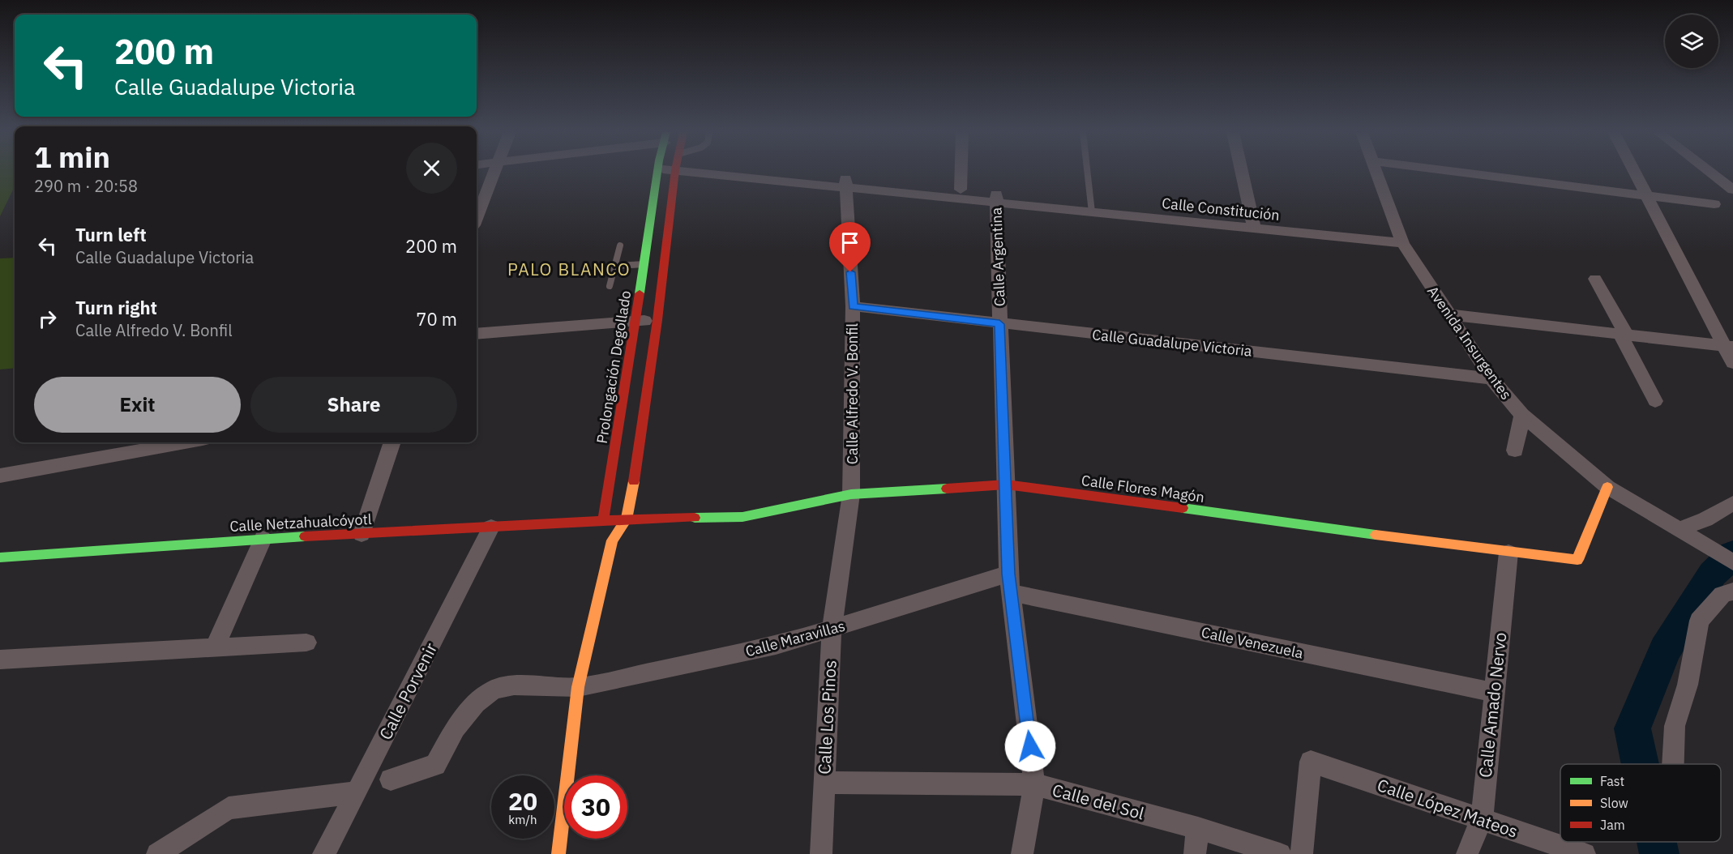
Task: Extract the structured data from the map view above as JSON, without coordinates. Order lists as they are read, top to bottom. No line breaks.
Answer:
{"streets":{"street":["Calle Constitución","Calle Argentina","Calle Guadalupe Victoria","Avenida Insurgentes","Prolongación Degollado","Calle Alfredo V. Bonfil","Calle Flores Magón","Calle Netzahualcóyotl","Calle Maravillas","Calle Venezuela","Calle Porvenir","Calle Amado Nervo","Calle Los Pinos","Calle del Sol","Calle López Mateos"]},"crossings":[["Calle Constitución","Calle Argentina"],["Calle Constitución","Avenida Insurgentes"],["Calle Constitución","Calle Alfredo V. Bonfil"],["Calle Argentina","Calle Guadalupe Victoria"],["Calle Argentina","Calle Flores Magón"],["Calle Argentina","Calle Maravillas"],["Calle Argentina","Calle Venezuela"],["Calle Argentina","Calle del Sol"],["Calle Guadalupe Victoria","Avenida Insurgentes"],["Calle Guadalupe Victoria","Calle Alfredo V. Bonfil"],["Avenida Insurgentes","Calle Flores Magón"],["Prolongación Degollado","Calle Flores Magón"],["Prolongación Degollado","Calle Netzahualcóyotl"],["Calle Alfredo V. Bonfil","Calle Flores Magón"],["Calle Alfredo V. Bonfil","Calle Los Pinos"],["Calle Flores Magón","Calle Netzahualcóyotl"],["Calle Flores Magón","Calle Amado Nervo"],["Calle Flores Magón","Calle Los Pinos"],["Calle Netzahualcóyotl","Calle Porvenir"],["Calle Maravillas","Calle Venezuela"],["Calle Maravillas","Calle Los Pinos"],["Calle Venezuela","Calle Amado Nervo"],["Calle Amado Nervo","Calle López Mateos"],["Calle Los Pinos","Calle del Sol"]],"districts":["PALO BLANCO"],"legend":["Fast","Slow","Jam"],"page":{"turn":["200 m","Calle Guadalupe Victoria"],"heading":["1 min","290 m · 20:58"],"list":[{"name":"Turn left","note":"Calle Guadalupe Victoria","value":"200 m"},{"name":"Turn right","note":"Calle Alfredo V. Bonfil","value":"70 m"}],"buttons":["Exit","Share"],"speed":"20 km/h","limit":"30"}}
